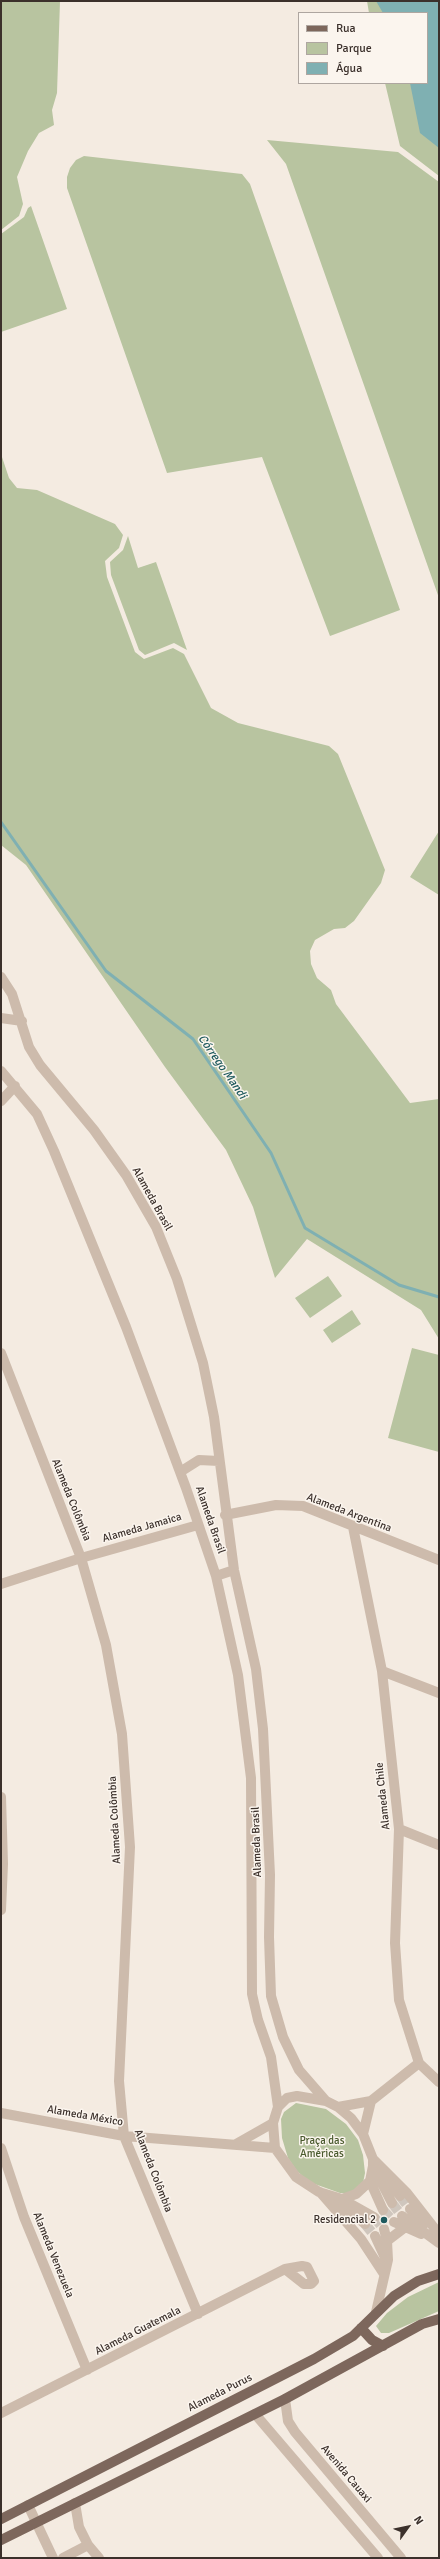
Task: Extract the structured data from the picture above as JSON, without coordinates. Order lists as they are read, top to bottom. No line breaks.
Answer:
{"streets":{"main road":["Alameda Purus"],"street":["Alameda Brasil","Alameda Colômbia","Alameda Argentina","Alameda Jamaica","Alameda Chile","Alameda México","Alameda Venezuela","Alameda Guatemala","Avenida Cauaxi"]},"crossings":[["Alameda Brasil","Alameda Argentina"],["Alameda Brasil","Alameda Jamaica"],["Alameda Brasil","Alameda México"],["Alameda Colômbia","Alameda Jamaica"],["Alameda Colômbia","Alameda México"],["Alameda Colômbia","Alameda Guatemala"],["Alameda Argentina","Alameda Chile"],["Alameda Venezuela","Alameda Guatemala"]],"water":["Córrego Mandi"],"parks":["Praça das Américas"],"places":["Residencial 2"],"legend":["Rua","Parque","Água"],"north":"top right"}
